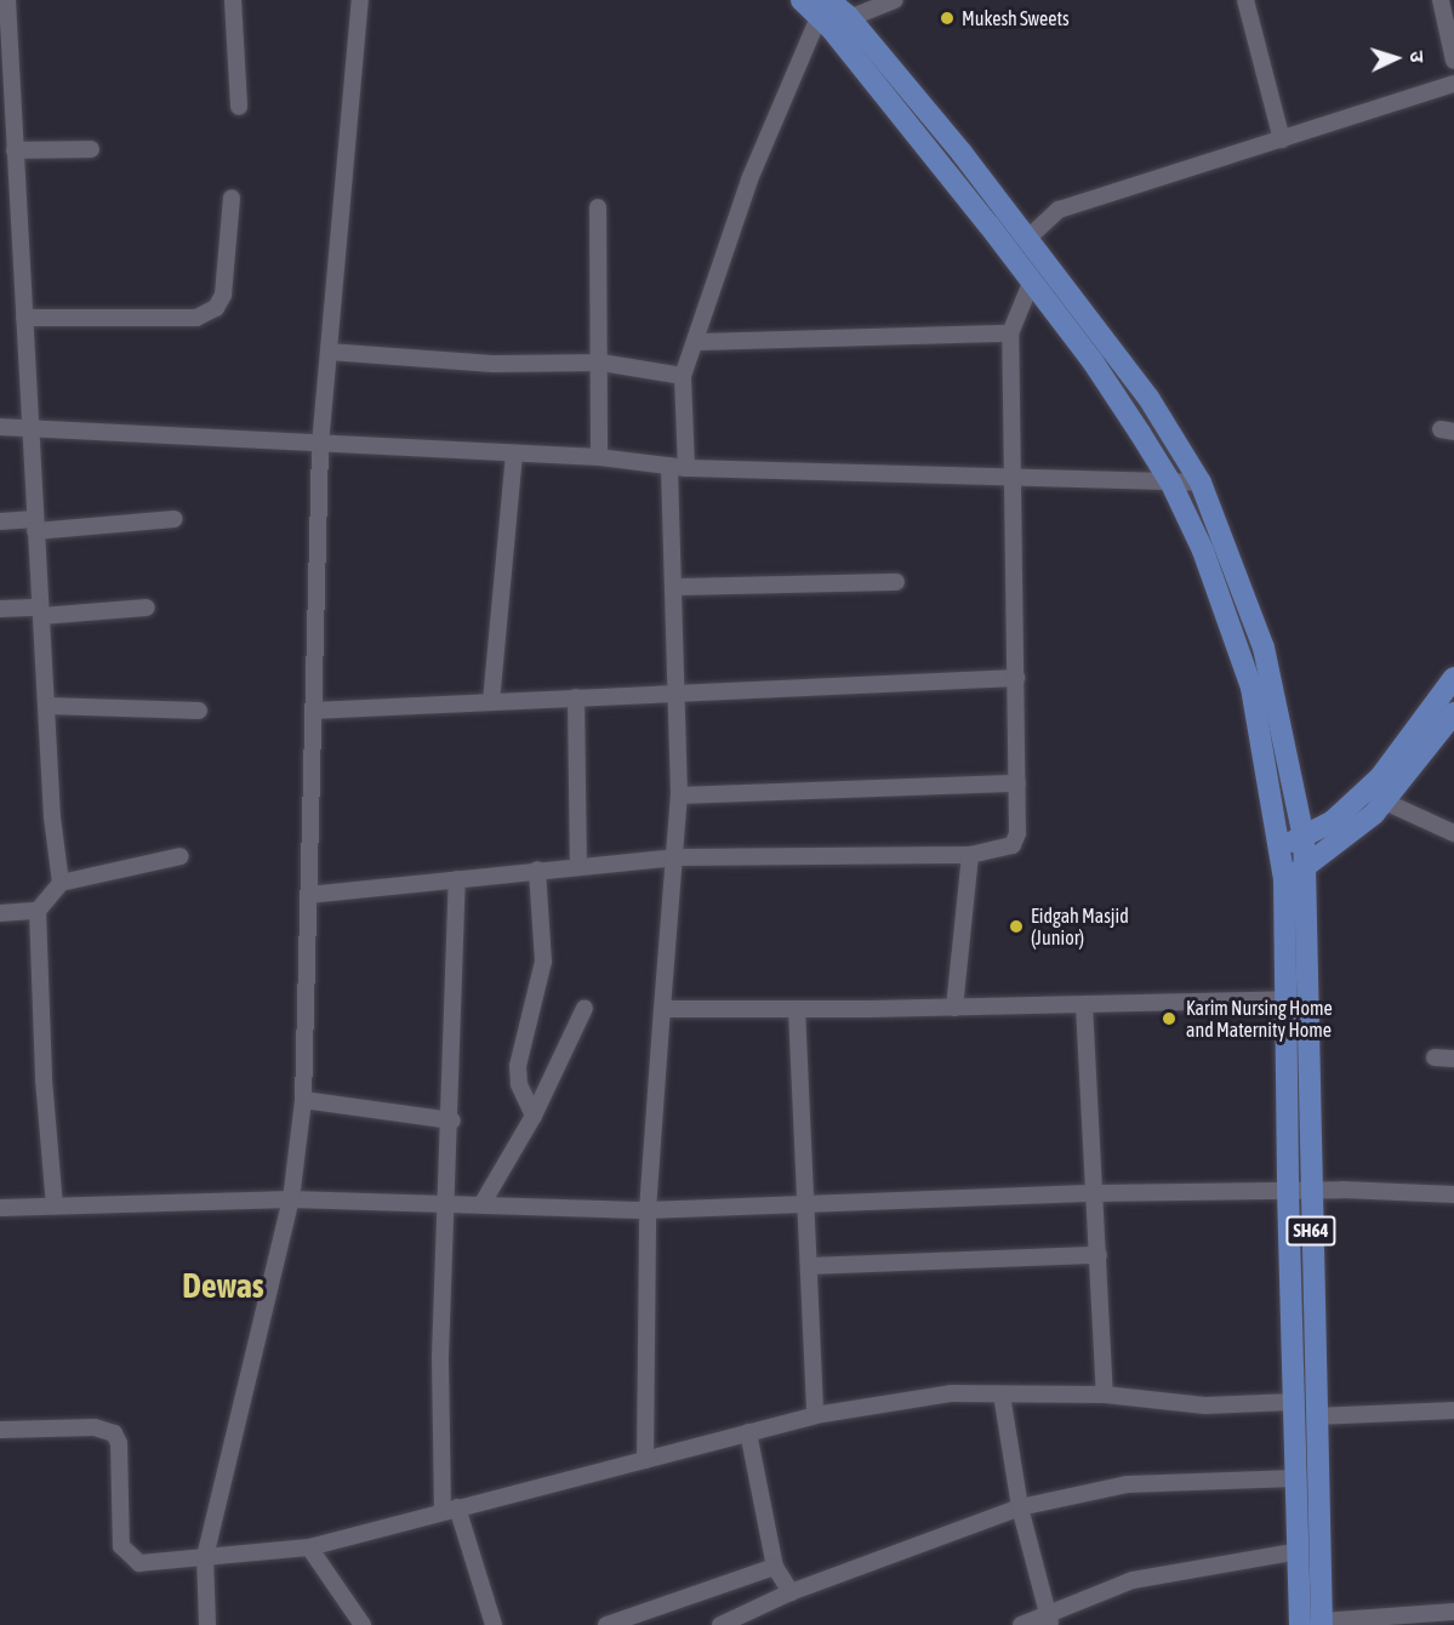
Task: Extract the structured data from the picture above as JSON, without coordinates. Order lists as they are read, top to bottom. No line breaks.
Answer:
{"streets":{"main road":["SH64"]},"districts":["Dewas"],"places":["Mukesh Sweets","Eidgah Masjid (Junior)","Karim Nursing Home and Maternity Home"],"north":"right"}
